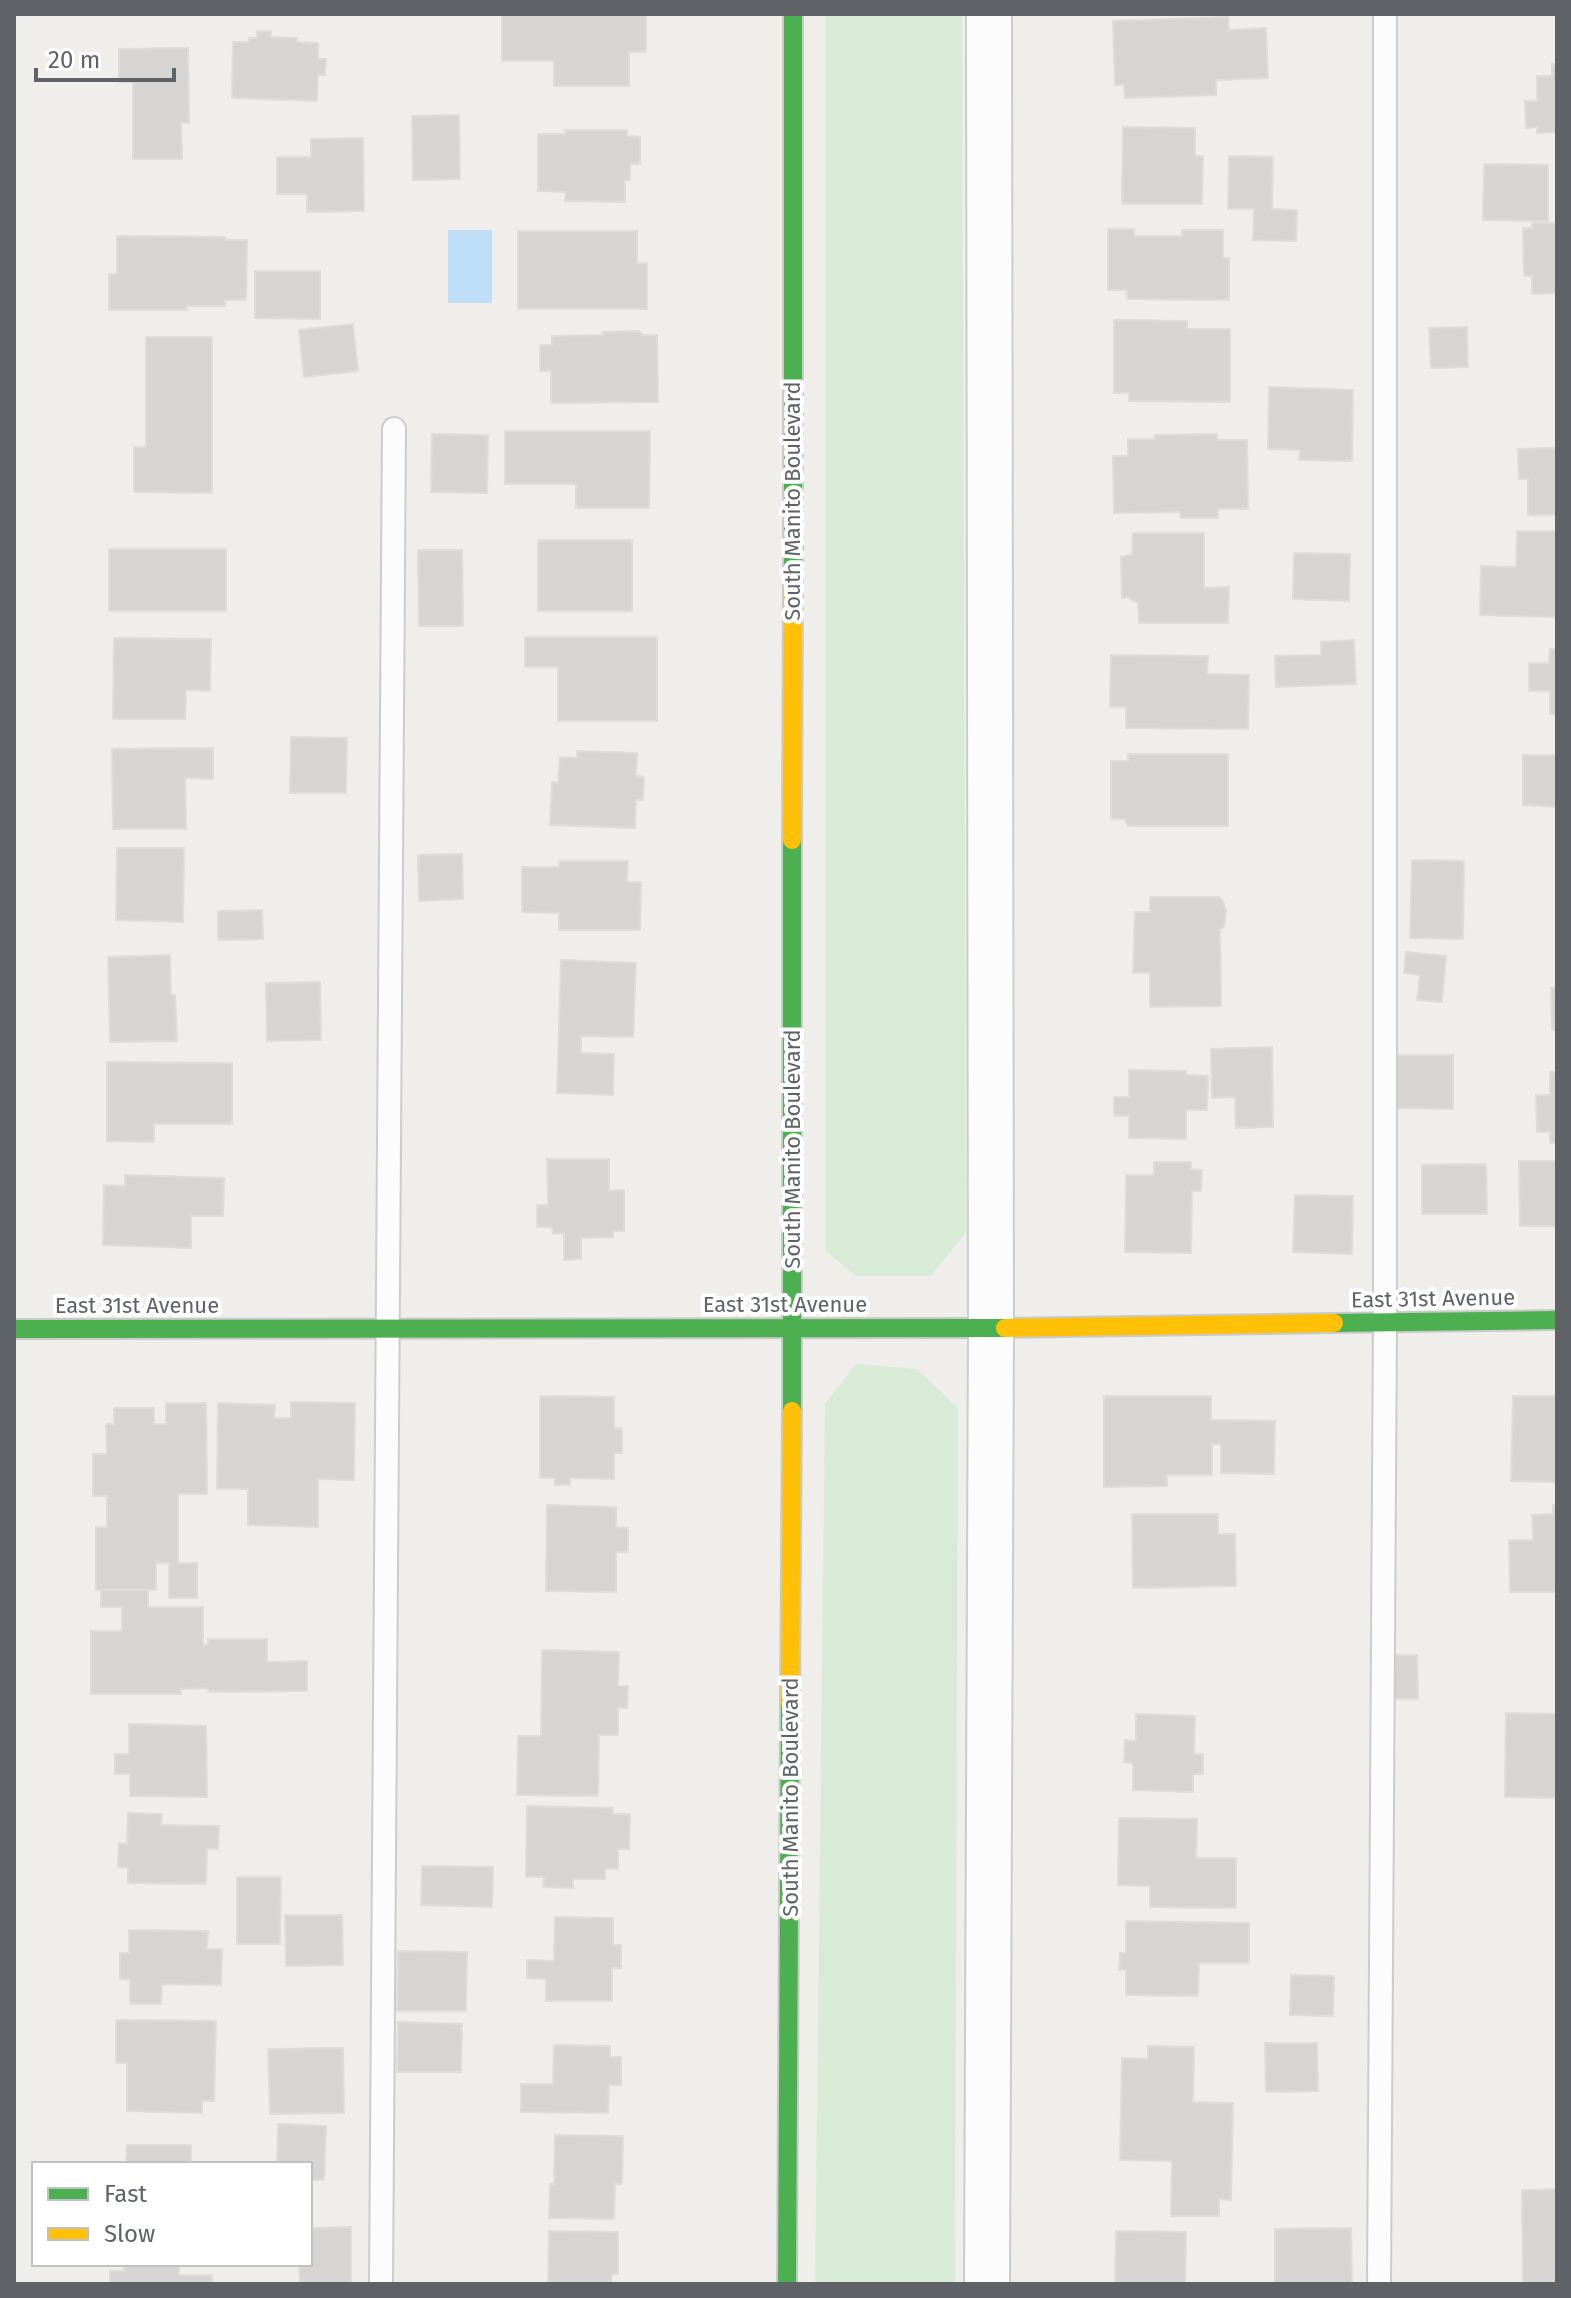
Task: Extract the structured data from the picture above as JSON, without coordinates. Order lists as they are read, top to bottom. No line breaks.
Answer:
{"streets":{"street":["South Manito Boulevard","East 31st Avenue"]},"crossings":[["South Manito Boulevard","East 31st Avenue"]],"legend":["Fast","Slow"],"scale_bar":"20 m"}
